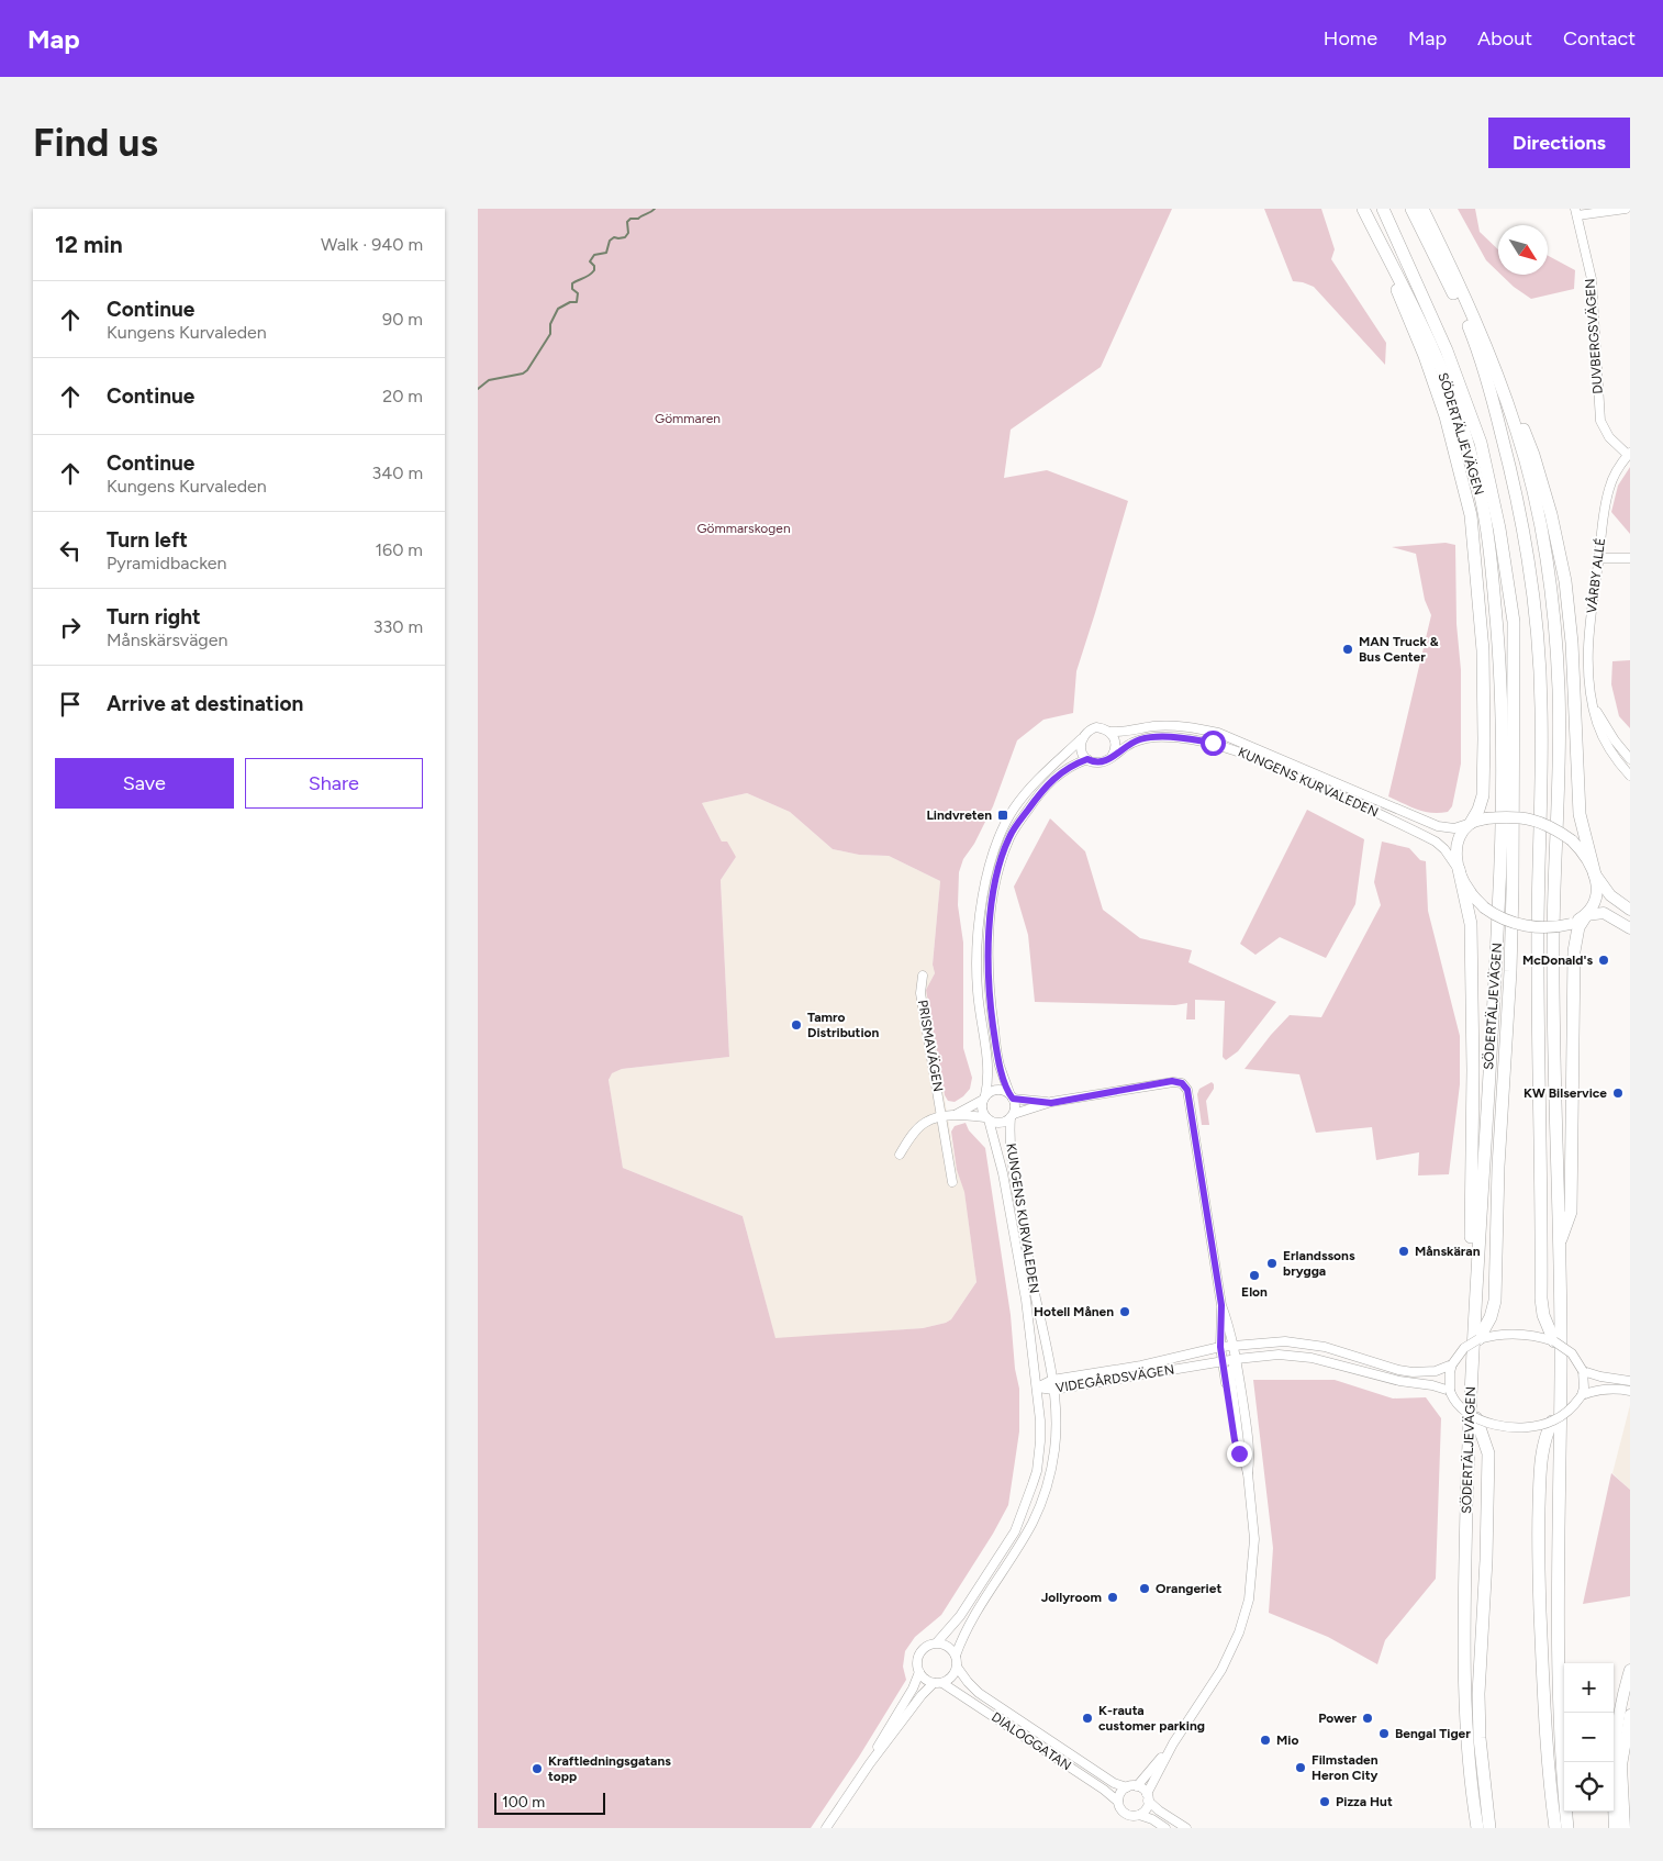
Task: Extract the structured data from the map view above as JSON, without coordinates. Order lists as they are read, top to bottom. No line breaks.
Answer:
{"streets":{"highway":["SÖDERTÄLJEVÄGEN"],"street":["DUVBERGSVÄGEN","VÅRBY ALLÉ","KUNGENS KURVALEDEN","PRISMAVÄGEN","VIDEGÅRDSVÄGEN","DIALOGGATAN"]},"crossings":[["DUVBERGSVÄGEN","VÅRBY ALLÉ"],["KUNGENS KURVALEDEN","VIDEGÅRDSVÄGEN"],["KUNGENS KURVALEDEN","DIALOGGATAN"]],"parks":["Gömmaren","Gömmarskogen"],"places":{"other":["MAN Truck & Bus Center","McDonald's","Tamro Distribution","KW Bilservice","Månskäran","Erlandssons brygga","Elon","Hotell Månen","Orangeriet","Jollyroom","K-rauta customer parking","Power","Bengal Tiger","Mio","Filmstaden Heron City","Kraftledningsgatans topp","Pizza Hut"],"transit":["Lindvreten"]},"scale_bar":"100 m","north":"bottom right","page":{"header":"Map","nav":["Home","Map","About","Contact"],"buttons":["Directions",["Save","Share"]],"title":"Find us","heading":["12 min","Walk · 940 m"],"list":[["Continue","Kungens Kurvaleden","90 m"],["Continue","20 m"],["Continue","Kungens Kurvaleden","340 m"],["Turn left","Pyramidbacken","160 m"],["Turn right","Månskärsvägen","330 m"],"Arrive at destination"],"map_buttons":["+","−"],"scale":"100 m"}}
